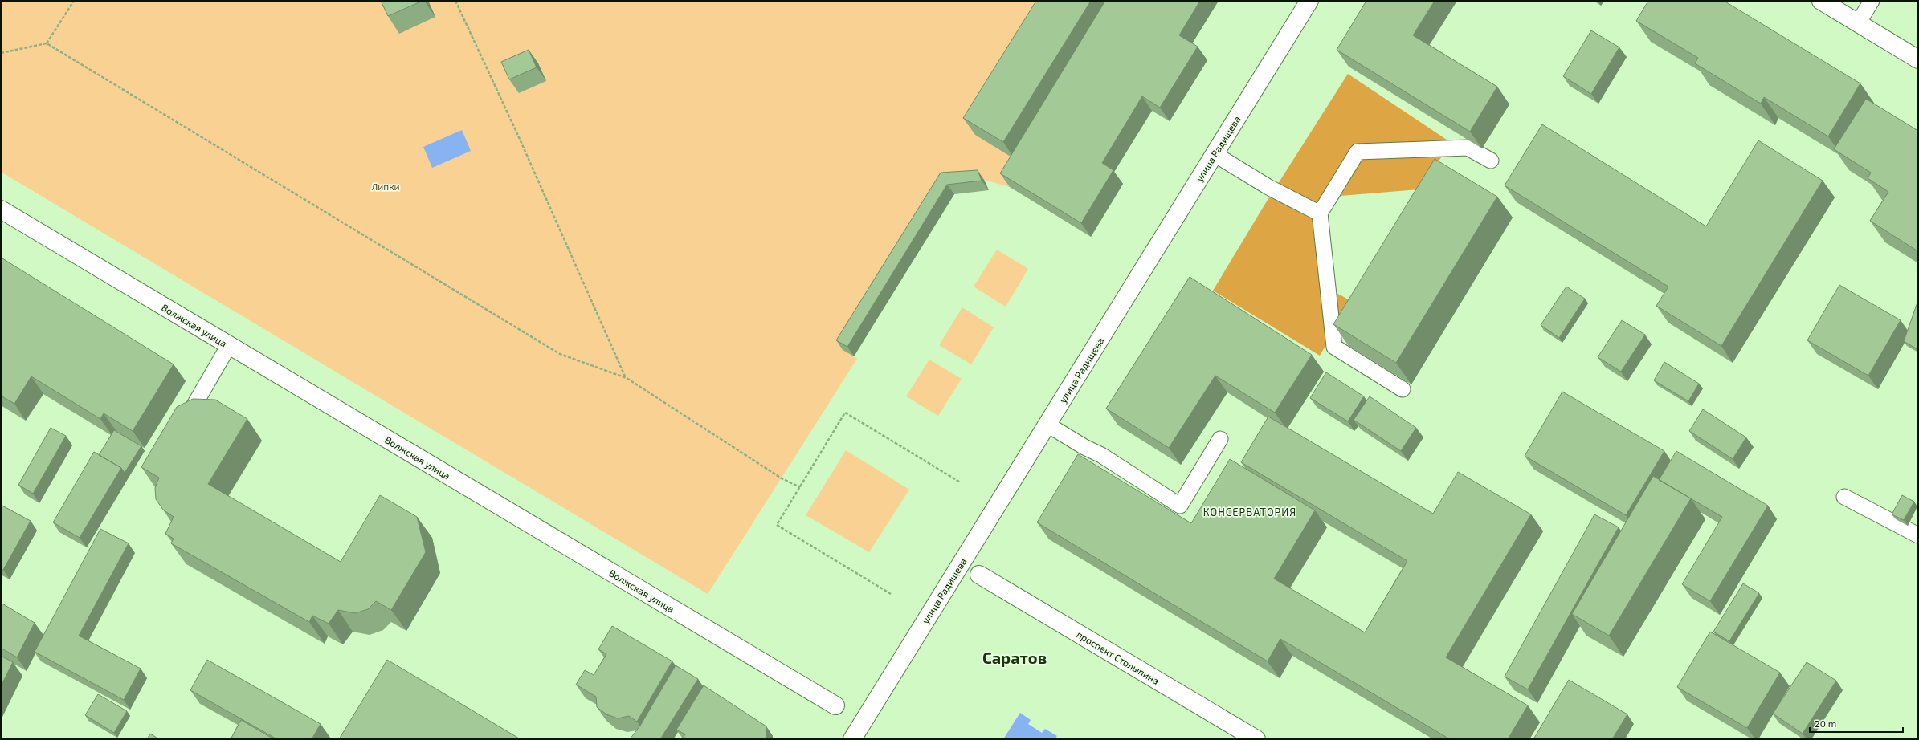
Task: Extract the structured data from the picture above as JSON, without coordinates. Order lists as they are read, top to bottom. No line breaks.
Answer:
{"streets":{"street":["улица Радищева","Волжская улица","проспект Столыпина"]},"districts":["КОНСЕРВАТОРИЯ","Саратов"],"parks":["Липки"],"scale_bar":"20 m"}
